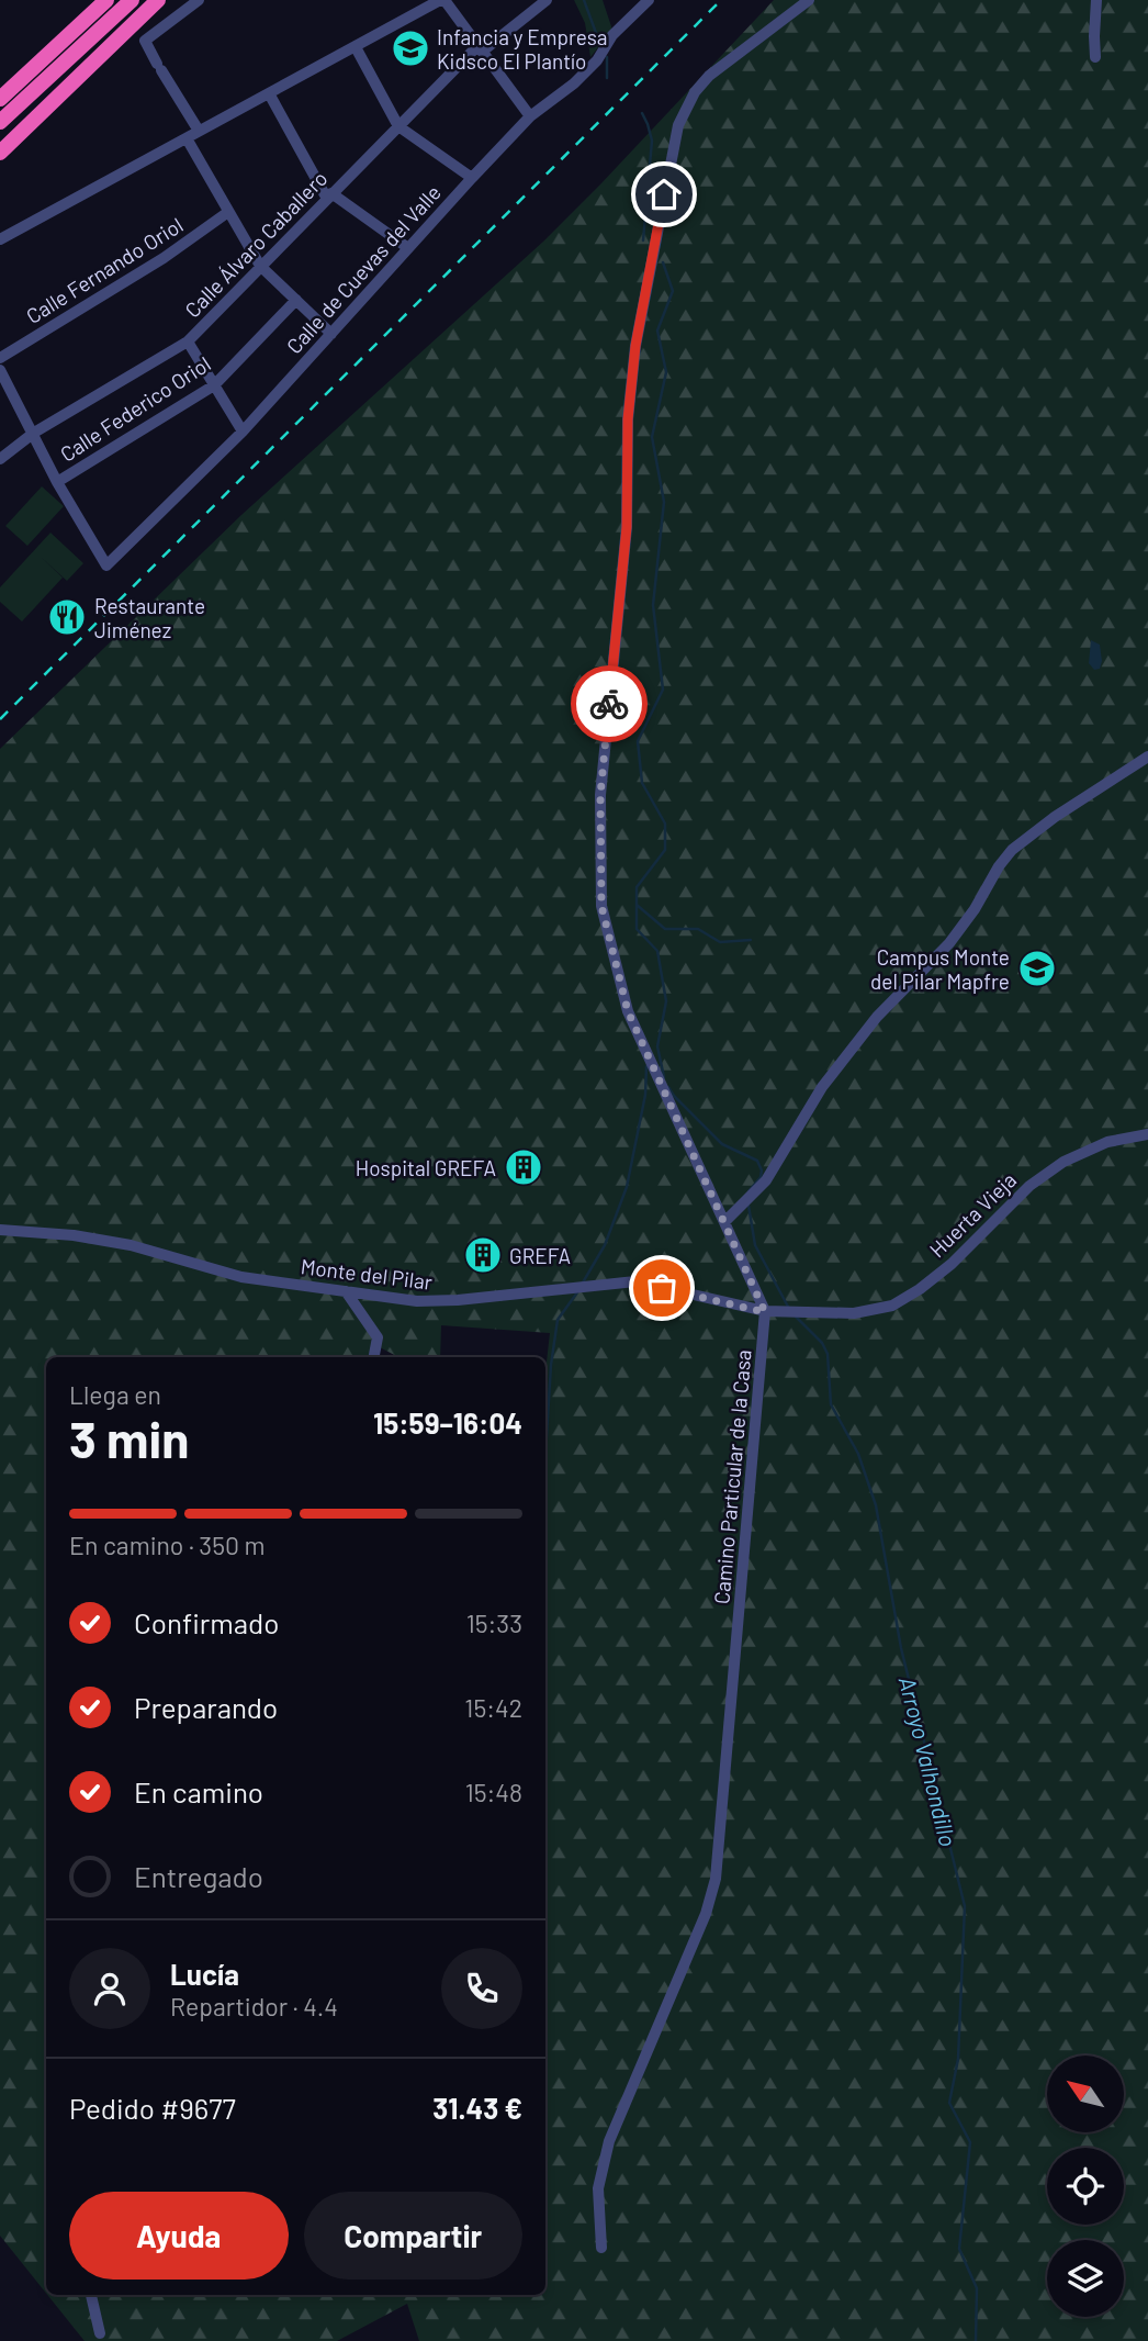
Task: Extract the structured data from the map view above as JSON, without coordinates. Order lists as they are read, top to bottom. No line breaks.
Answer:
{"streets":{"street":["Calle Álvaro Caballero","Calle de Cuevas del Valle","Calle Fernando Oriol","Calle Federico Oriol","Huerta Vieja","Monte del Pilar","Camino Particular de la Casa"]},"crossings":[["Calle de Cuevas del Valle","Calle Federico Oriol"],["Huerta Vieja","Monte del Pilar"],["Monte del Pilar","Camino Particular de la Casa"]],"water":["Arroyo Valhondillo"],"places":{"school or university":["Infancia y Empresa Kidsco El Plantío","Campus Monte del Pilar Mapfre"],"restaurant":["Restaurante Jiménez"],"building":["Hospital GREFA","GREFA"]},"north":"top left","page":{"heading":["3 min","Llega en","15:59–16:04"],"panel":["Lucía","Repartidor · 4.4","Pedido #9677","31.43 €"],"bar":"En camino · 350 m","list":[["Confirmado","15:33"],["Preparando","15:42"],["En camino","15:48"],"Entregado"],"buttons":["Ayuda","Compartir"]}}
